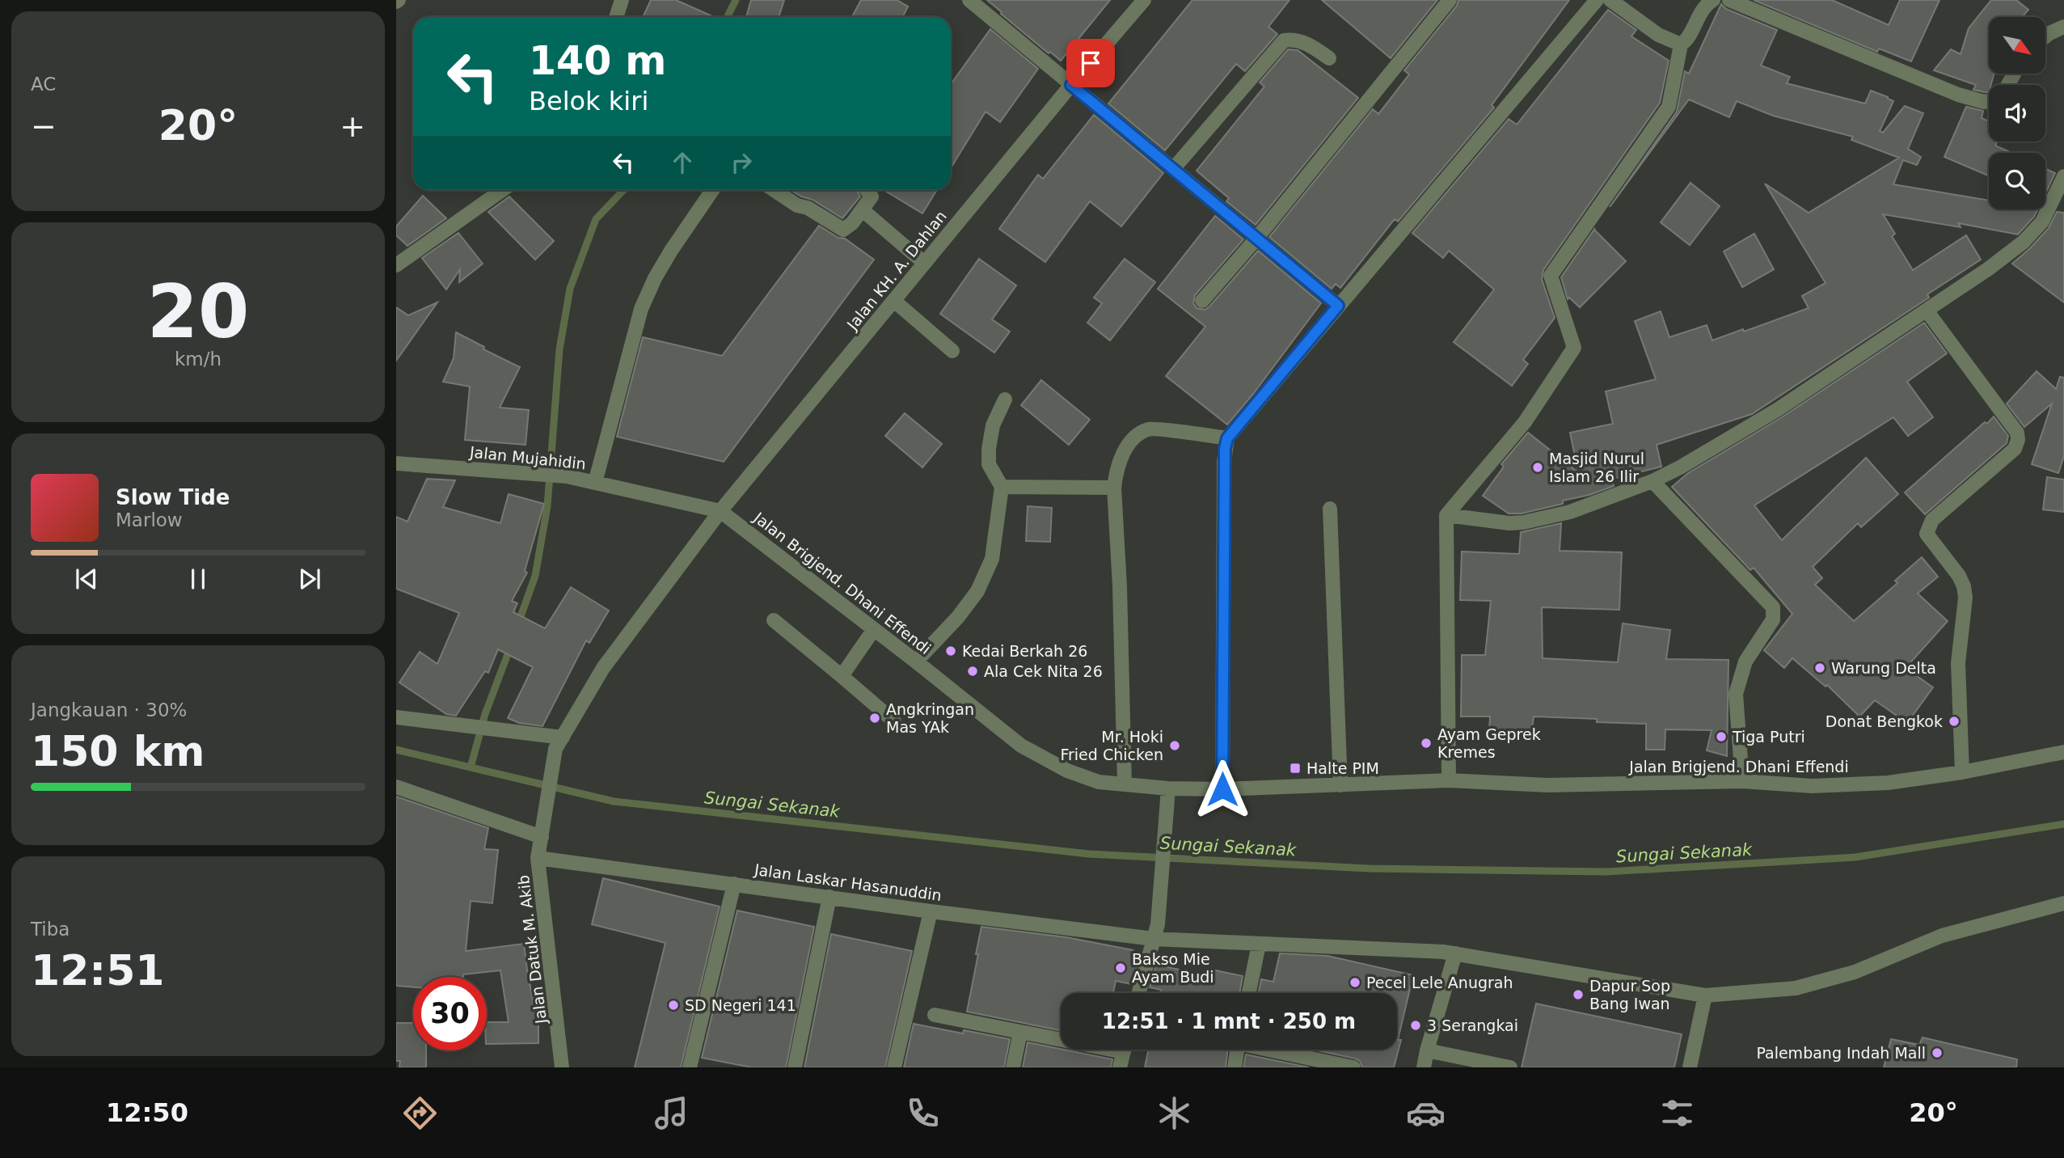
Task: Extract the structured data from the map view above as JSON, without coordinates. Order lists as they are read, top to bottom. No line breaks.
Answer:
{"streets":{"street":["Jalan KH. A. Dahlan","Jalan Mujahidin","Jalan Brigjend. Dhani Effendi","Jalan Laskar Hasanuddin","Jalan Datuk M. Akib"]},"crossings":[["Jalan KH. A. Dahlan","Jalan Mujahidin"],["Jalan KH. A. Dahlan","Jalan Brigjend. Dhani Effendi"],["Jalan KH. A. Dahlan","Jalan Datuk M. Akib"],["Jalan Mujahidin","Jalan Brigjend. Dhani Effendi"],["Jalan Laskar Hasanuddin","Jalan Datuk M. Akib"]],"water":["Sungai Sekanak"],"places":{"other":["Masjid Nurul Islam 26 Ilir","Kedai Berkah 26","Warung Delta","Ala Cek Nita 26","Angkringan Mas YAk","Donat Bengkok","Tiga Putri","Ayam Geprek Kremes","Mr. Hoki Fried Chicken","Bakso Mie Ayam Budi","Pecel Lele Anugrah","Dapur Sop Bang Iwan","SD Negeri 141","3 Serangkai","Palembang Indah Mall"],"transit":["Halte PIM"]},"north":"bottom right","page":{"tile":["AC",["20","km/h"],["Jangkauan · 30%","150 km"],["Tiba","12:51"]],"turn":["140 m","Belok kiri"],"heat":["−","20°","+"],"song":["Slow Tide","Marlow"],"limit":"30","trip":"12:51 · 1 mnt · 250 m","tabs":["12:50","20°"]}}
